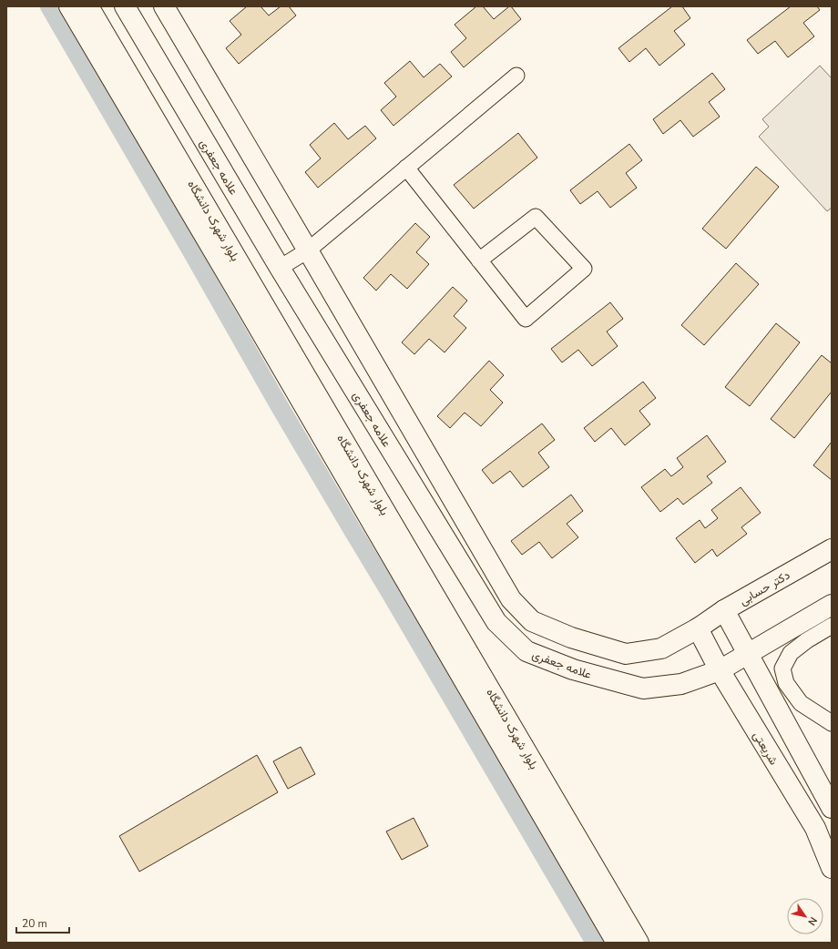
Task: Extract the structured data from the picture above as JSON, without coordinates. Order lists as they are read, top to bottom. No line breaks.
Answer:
{"streets":{"street":["علامه جعفری","بلوار شهرک دانشگاه","دکتر حسابی","شریعتی"]},"crossings":[["علامه جعفری","شریعتی"],["دکتر حسابی","شریعتی"]],"scale_bar":"20 m","north":"bottom right"}
